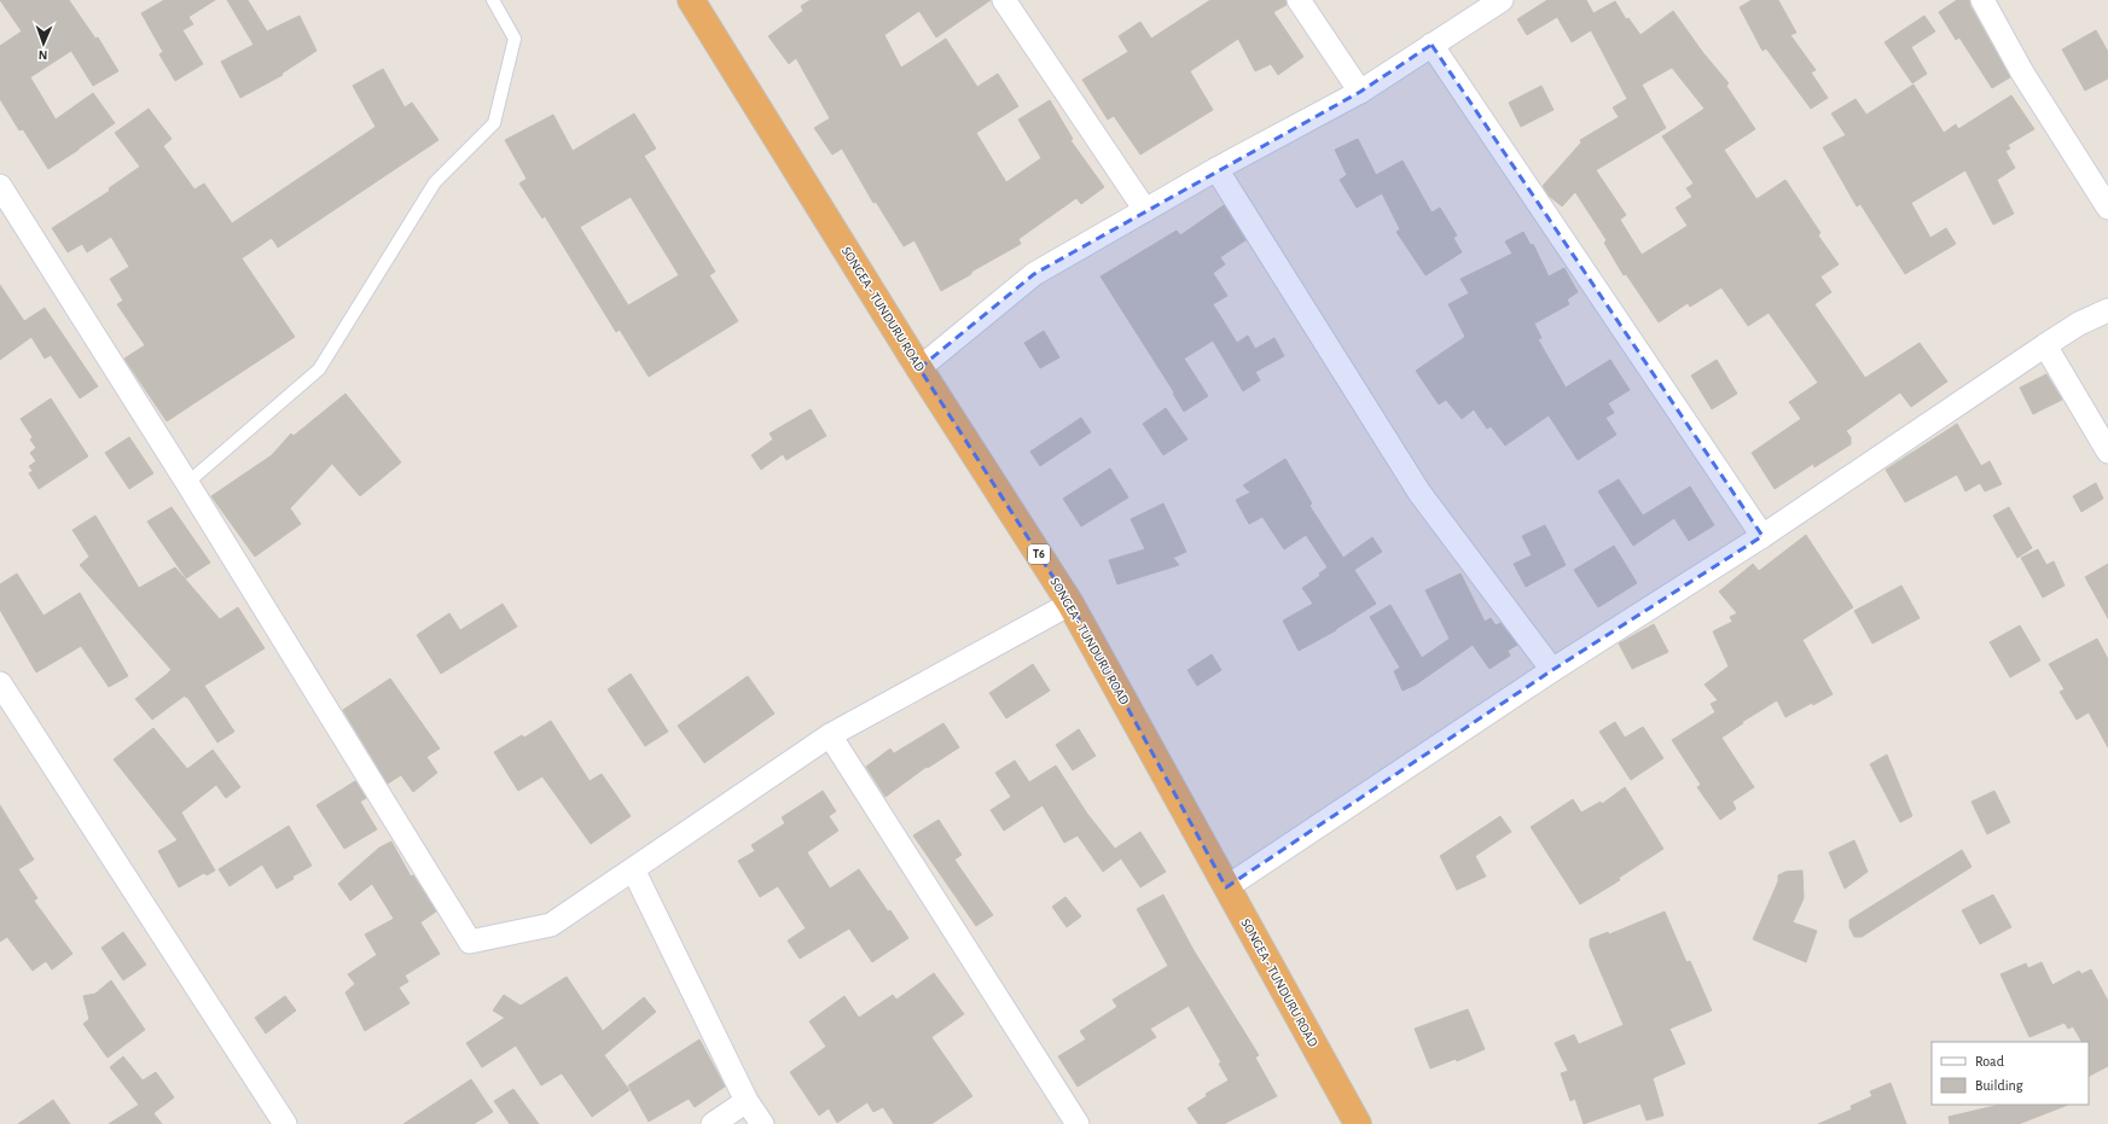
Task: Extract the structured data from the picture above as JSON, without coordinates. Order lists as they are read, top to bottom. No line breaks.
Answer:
{"streets":{"highway":["SONGEA - TUNDURU ROAD","T6"]},"legend":["Road","Building"],"north":"bottom"}
